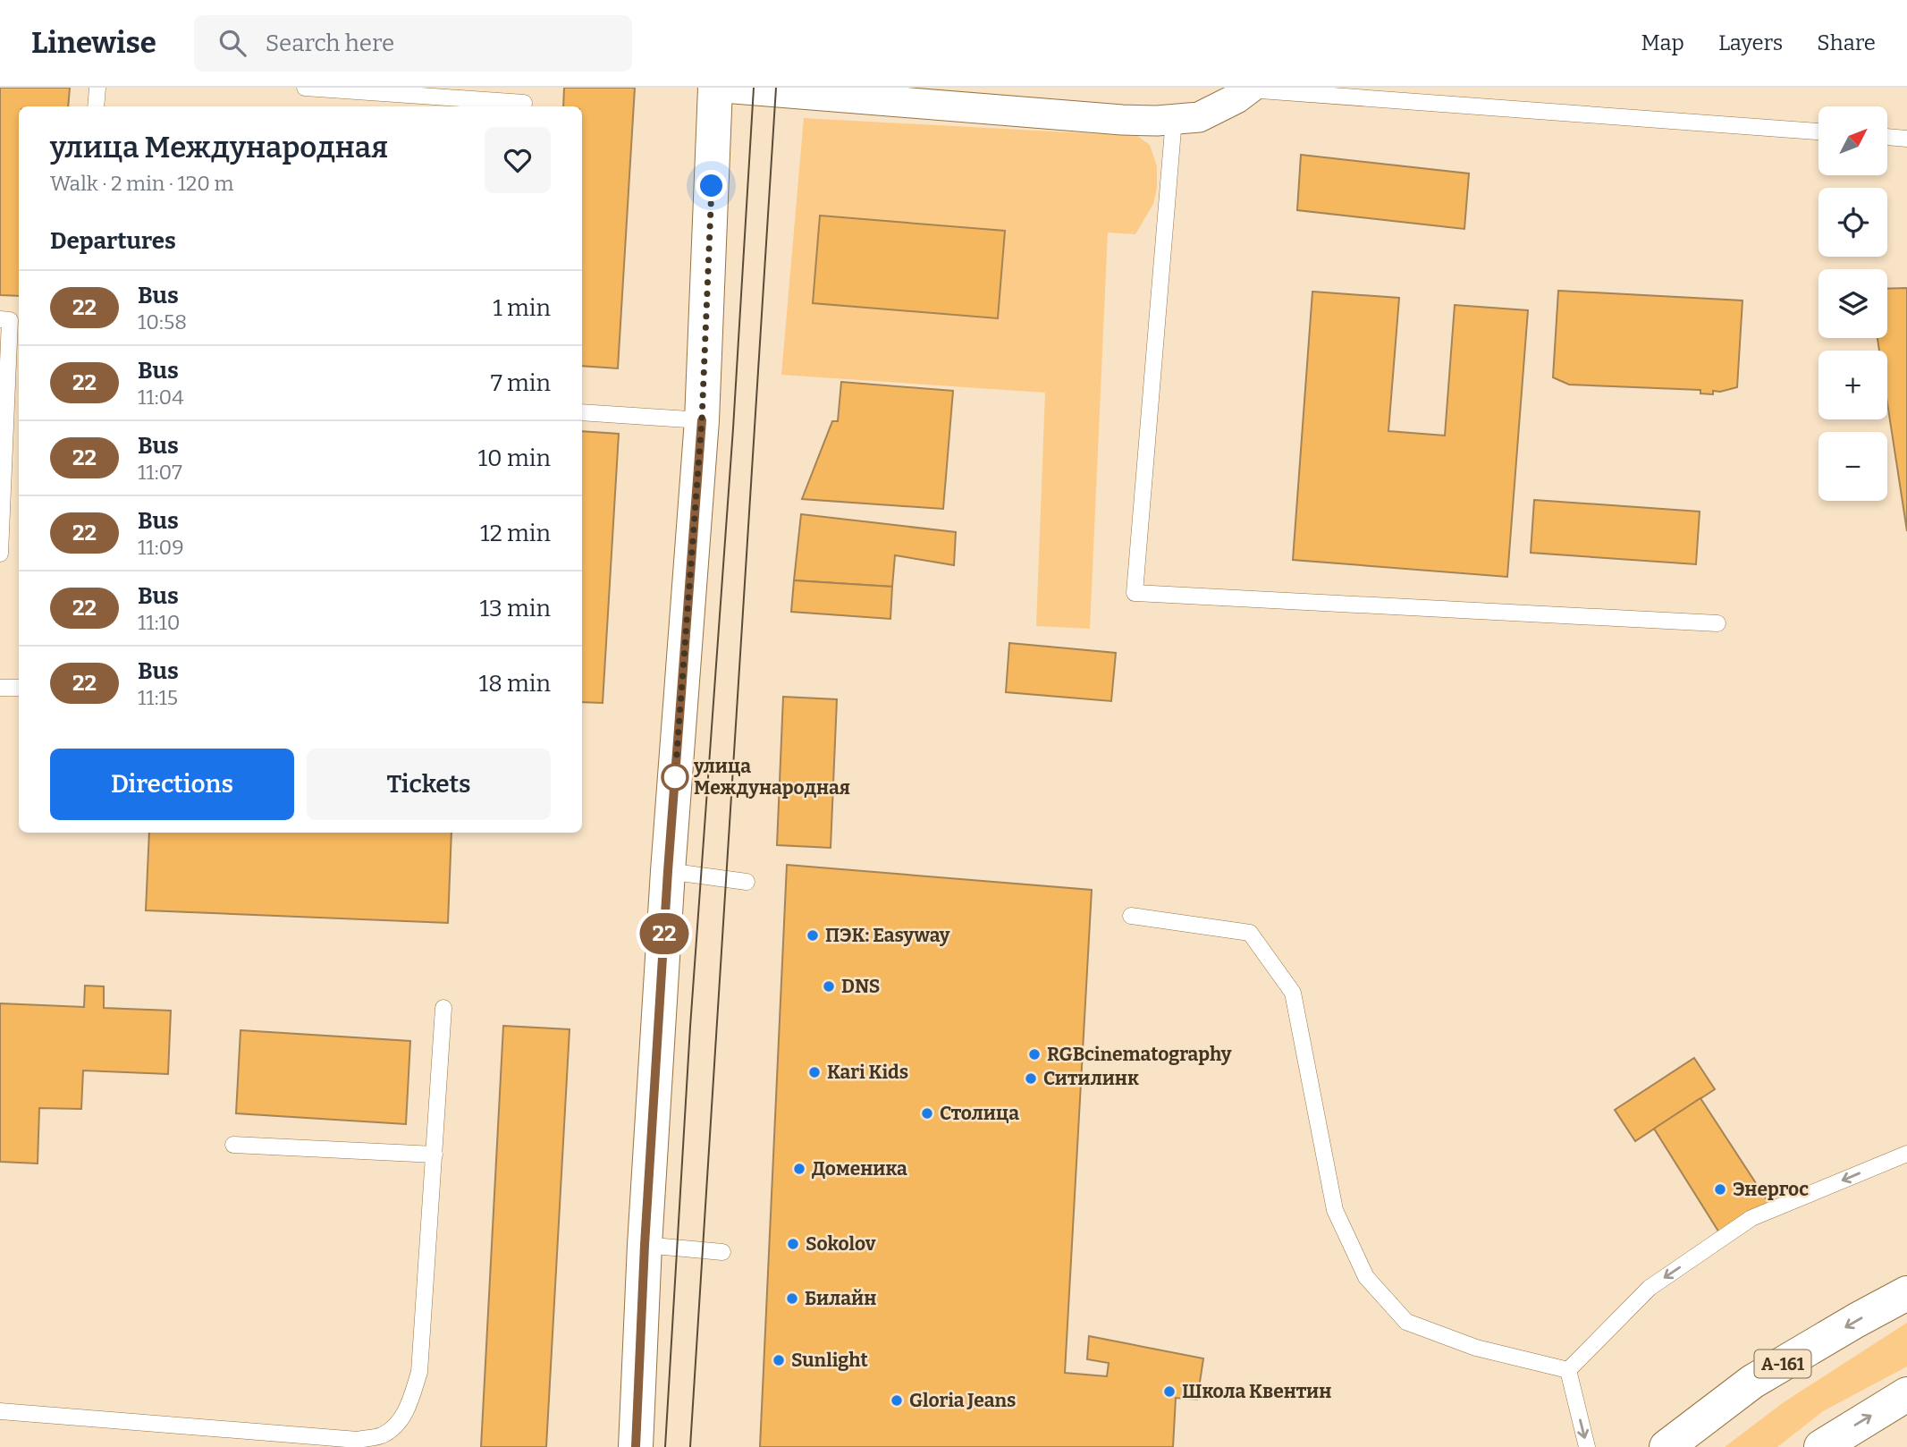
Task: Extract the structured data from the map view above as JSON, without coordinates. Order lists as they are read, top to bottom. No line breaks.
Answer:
{"streets":{"main road":["А-161"]},"places":["улица Международная","ПЭК: Easyway","DNS","RGBcinematography","Kari Kids","Ситилинк","Столица","Доменика","Энергос","Sokolov","Билайн","Sunlight","Школа Квентин","Gloria Jeans"],"lines":["bus line 22"],"north":"top right","page":{"header":"Linewise","search":"Search here","nav":["Map","Layers","Share"],"on_map":"22","map_buttons":["+","−"],"heading":[["улица Международная","Walk · 2 min · 120 m"],"Departures"],"list":[{"mark":"22","name":"Bus","note":"10:58","value":"1 min"},{"mark":"22","name":"Bus","note":"11:04","value":"7 min"},{"mark":"22","name":"Bus","note":"11:07","value":"10 min"},{"mark":"22","name":"Bus","note":"11:09","value":"12 min"},{"mark":"22","name":"Bus","note":"11:10","value":"13 min"},{"mark":"22","name":"Bus","note":"11:15","value":"18 min"}],"buttons":["Directions","Tickets"]}}
